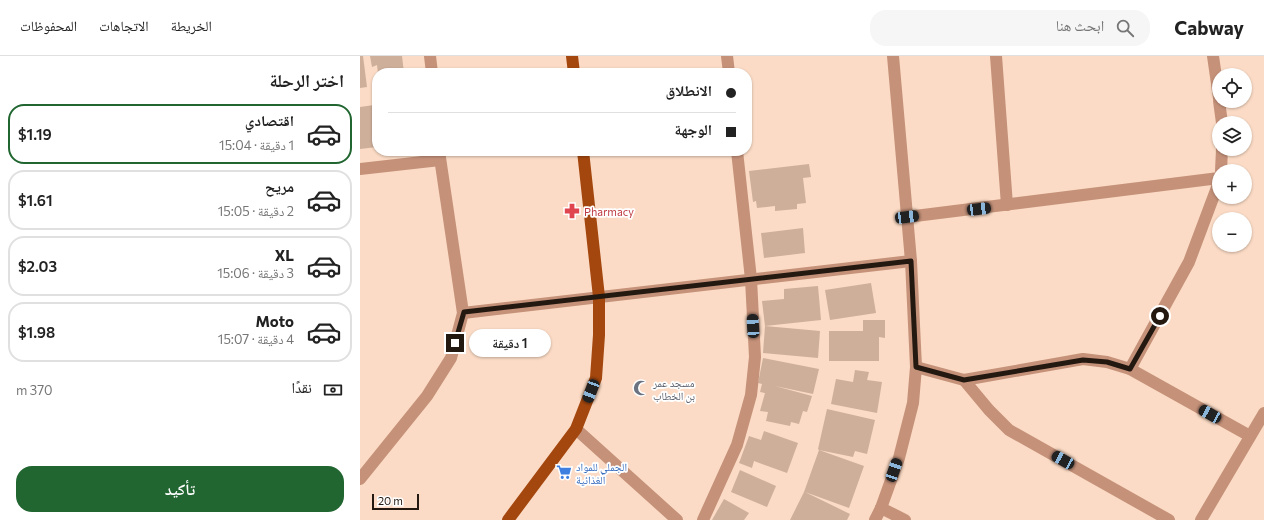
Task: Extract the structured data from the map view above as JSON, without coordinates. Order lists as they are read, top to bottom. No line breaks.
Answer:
{"places":{"pharmacy":["Pharmacy"],"mosque":["مسجد عمر بن الخطاب"],"supermarket":["الجملي للمواد الغذائية"]},"scale_bar":"20 m","page":{"header":"Cabway","search":"ابحث هنا","nav":["الخريطة","الاتجاهات","المحفوظات"],"heading":"اختر الرحلة","map_buttons":["+","−"],"banner":["الانطلاق","الوجهة"],"list":[{"name":"اقتصادي","note":"1 دقيقة · 15:04","value":"$1.19"},{"name":"مريح","note":"2 دقيقة · 15:05","value":"$1.61"},{"name":"XL","note":"3 دقيقة · 15:06","value":"$2.03"},{"name":"Moto","note":"4 دقيقة · 15:07","value":"$1.98"}],"bubble":"1 دقيقة","pay":["نقدًا","370 m"],"buttons":"تأكيد","scale":"20 m"}}
